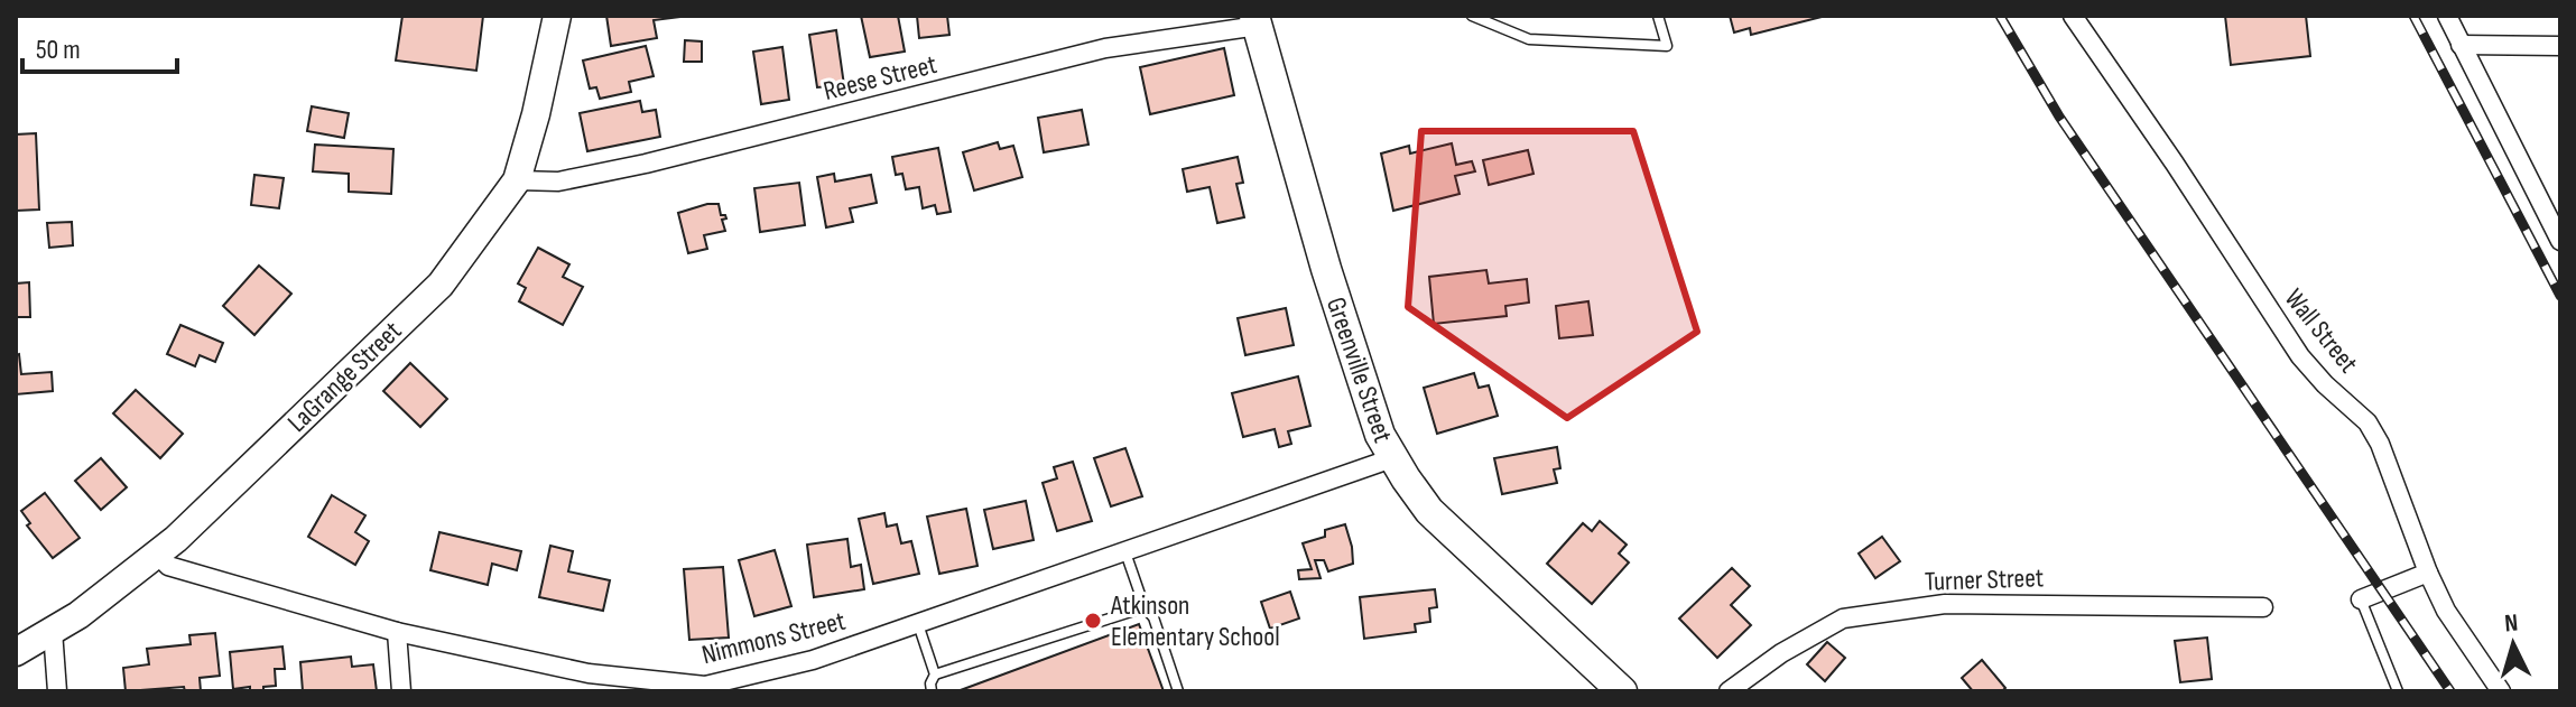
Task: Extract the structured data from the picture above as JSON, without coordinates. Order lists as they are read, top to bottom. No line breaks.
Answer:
{"streets":{"main road":["Greenville Street"],"street":["Reese Street","Wall Street","LaGrange Street","Turner Street","Nimmons Street"]},"crossings":[["Reese Street","Greenville Street"],["Reese Street","LaGrange Street"],["Greenville Street","Nimmons Street"],["LaGrange Street","Nimmons Street"]],"places":["Atkinson Elementary School"],"scale_bar":"50 m","north":"top"}
